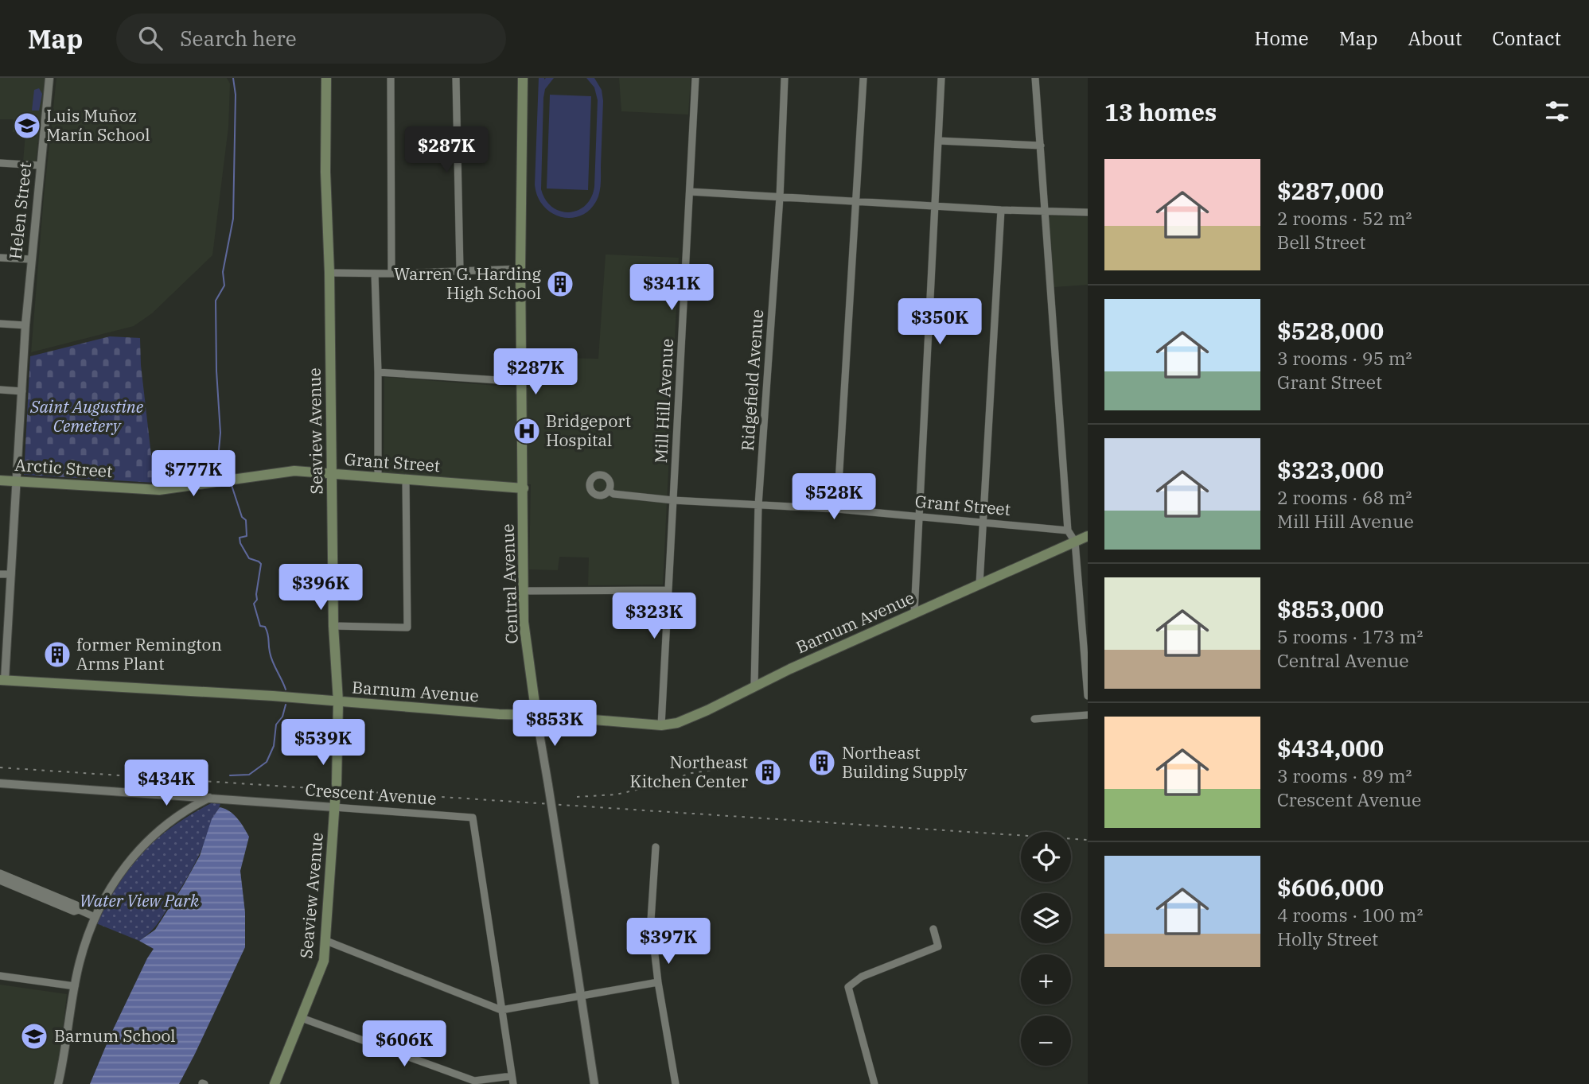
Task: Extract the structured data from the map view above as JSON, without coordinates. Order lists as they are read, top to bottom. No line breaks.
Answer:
{"streets":{"main road":["Seaview Avenue","Grant Street","Arctic Street","Central Avenue","Barnum Avenue"],"street":["Helen Street","Ridgefield Avenue","Mill Hill Avenue","Crescent Avenue"]},"crossings":[["Helen Street","Arctic Street"],["Helen Street","Barnum Avenue"],["Ridgefield Avenue","Grant Street"],["Ridgefield Avenue","Barnum Avenue"],["Mill Hill Avenue","Grant Street"],["Mill Hill Avenue","Barnum Avenue"],["Seaview Avenue","Grant Street"],["Seaview Avenue","Barnum Avenue"],["Seaview Avenue","Crescent Avenue"],["Grant Street","Arctic Street"],["Grant Street","Central Avenue"],["Central Avenue","Barnum Avenue"]],"parks":["Saint Augustine Cemetery","Water View Park"],"places":{"school or university":["Luis Muñoz Marín School","Barnum School"],"building":["Warren G. Harding High School","former Remington Arms Plant","Northeast Building Supply","Northeast Kitchen Center"],"hospital":["Bridgeport Hospital"]},"page":{"header":"Map","search":"Search here","nav":["Home","Map","About","Contact"],"heading":"13 homes","price":["$287K","$341K","$350K","$287K","$777K","$528K","$396K","$323K","$853K","$539K","$434K","$397K","$606K"],"list":[{"name":"$287,000","note":"2 rooms · 52 m² · Bell Street"},{"name":"$528,000","note":"3 rooms · 95 m² · Grant Street"},{"name":"$323,000","note":"2 rooms · 68 m² · Mill Hill Avenue"},{"name":"$853,000","note":"5 rooms · 173 m² · Central Avenue"},{"name":"$434,000","note":"3 rooms · 89 m² · Crescent Avenue"},{"name":"$606,000","note":"4 rooms · 100 m² · Holly Street"}],"map_buttons":["+","−"]}}
